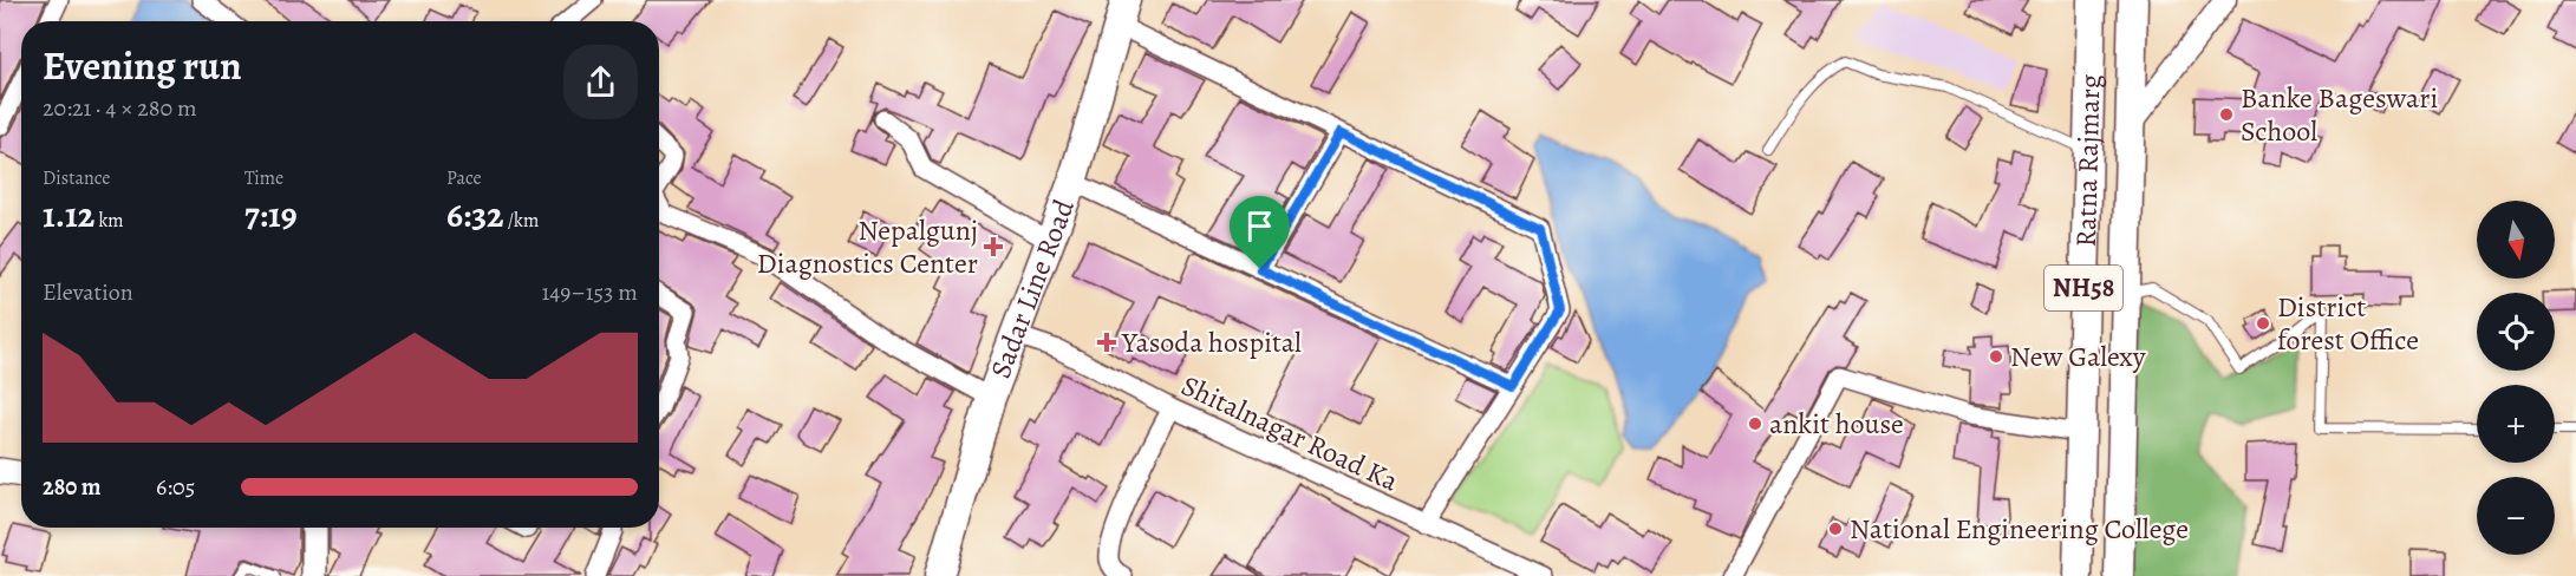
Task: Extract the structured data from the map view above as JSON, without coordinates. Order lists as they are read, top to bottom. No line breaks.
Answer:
{"streets":{"main road":["Ratna Rajmarg","Sadar Line Road","NH58"],"street":["Shitalnagar Road Ka"]},"crossings":[["Sadar Line Road","Shitalnagar Road Ka"]],"places":{"other":["Banke Bageswari School","District forest Office","New Galexy","ankit house","National Engineering College"],"health":["Nepalgunj Diagnostics Center","Yasoda hospital"]},"north":"bottom","page":{"heading":["Evening run","20:21 · 4 × 280 m"],"stats":[["Distance","1.12 km"],["Time","7:19"],["Pace","6:32 /km"]],"map_buttons":["+","−"],"chart":["Elevation","149–153 m"],"list":[{"name":"280 m","note":"6:05"}]}}
